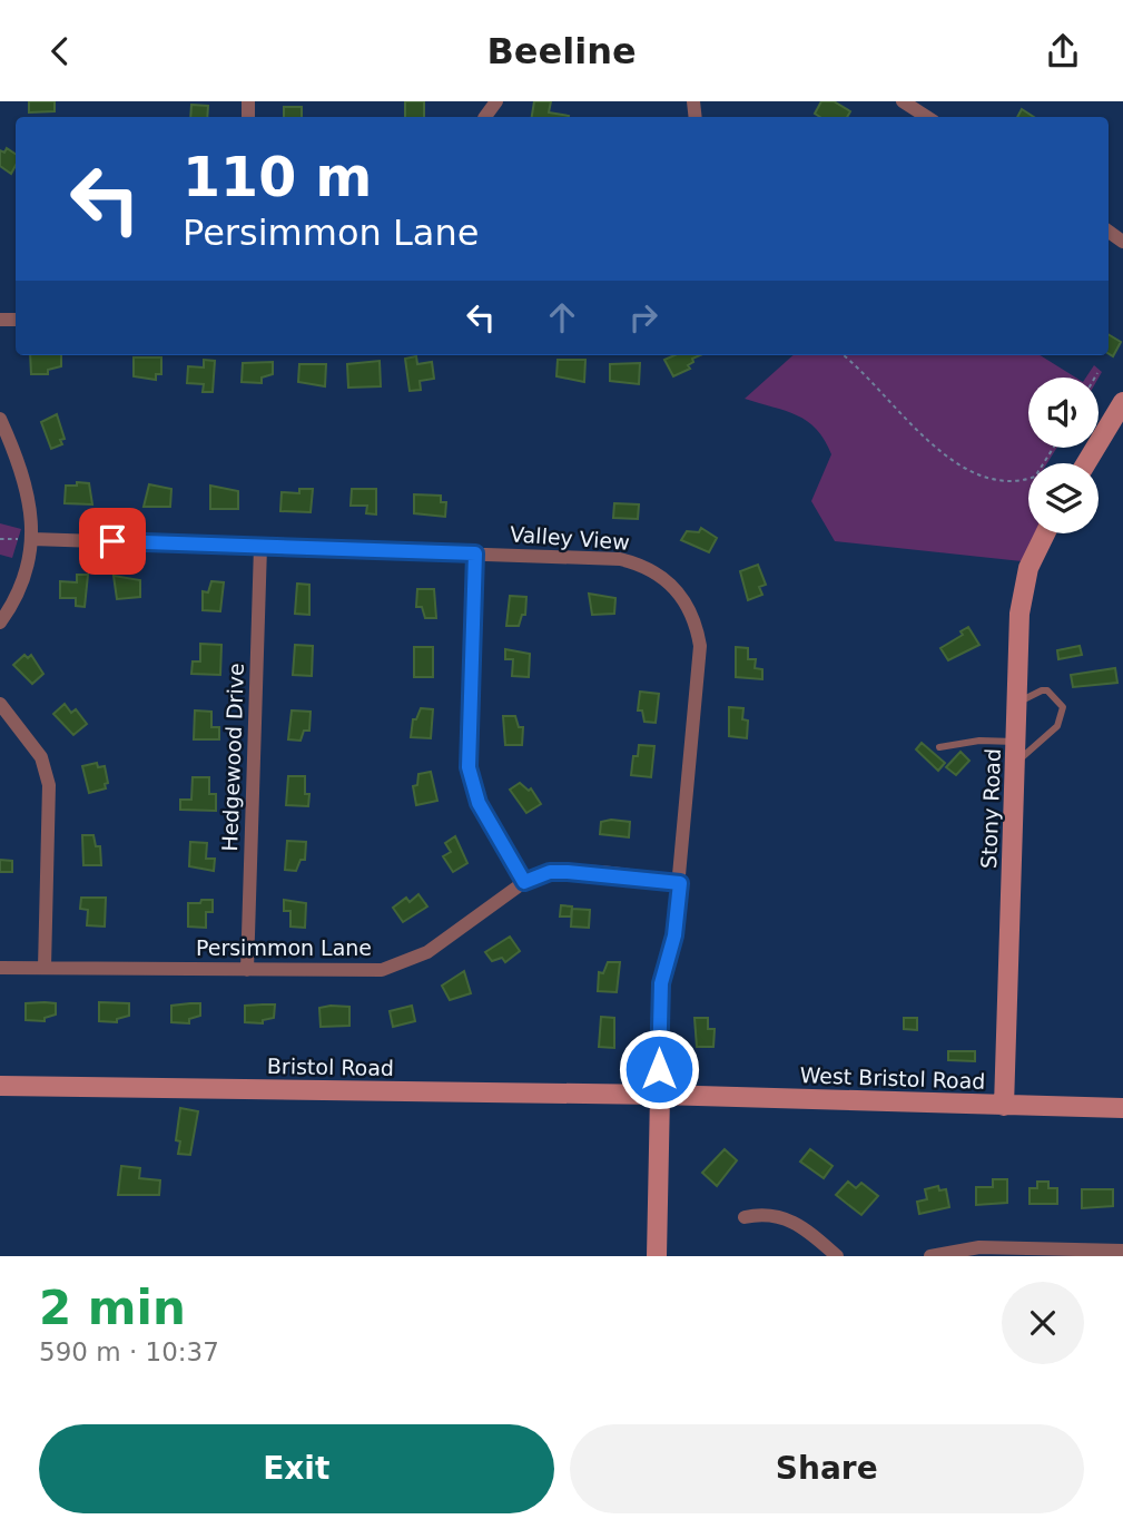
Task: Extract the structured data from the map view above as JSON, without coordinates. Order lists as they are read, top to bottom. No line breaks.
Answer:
{"streets":{"main road":["Stony Road","Bristol Road","West Bristol Road"],"street":["Valley View","Hedgewood Drive","Persimmon Lane"]},"crossings":[["Valley View","Hedgewood Drive"],["Valley View","Persimmon Lane"],["Valley View","Bristol Road"],["Valley View","West Bristol Road"],["Hedgewood Drive","Persimmon Lane"],["Stony Road","West Bristol Road"],["Bristol Road","West Bristol Road"]],"page":{"header":"Beeline","turn":["110 m","Persimmon Lane"],"heading":["2 min","590 m · 10:37"],"buttons":["Exit","Share"]}}
